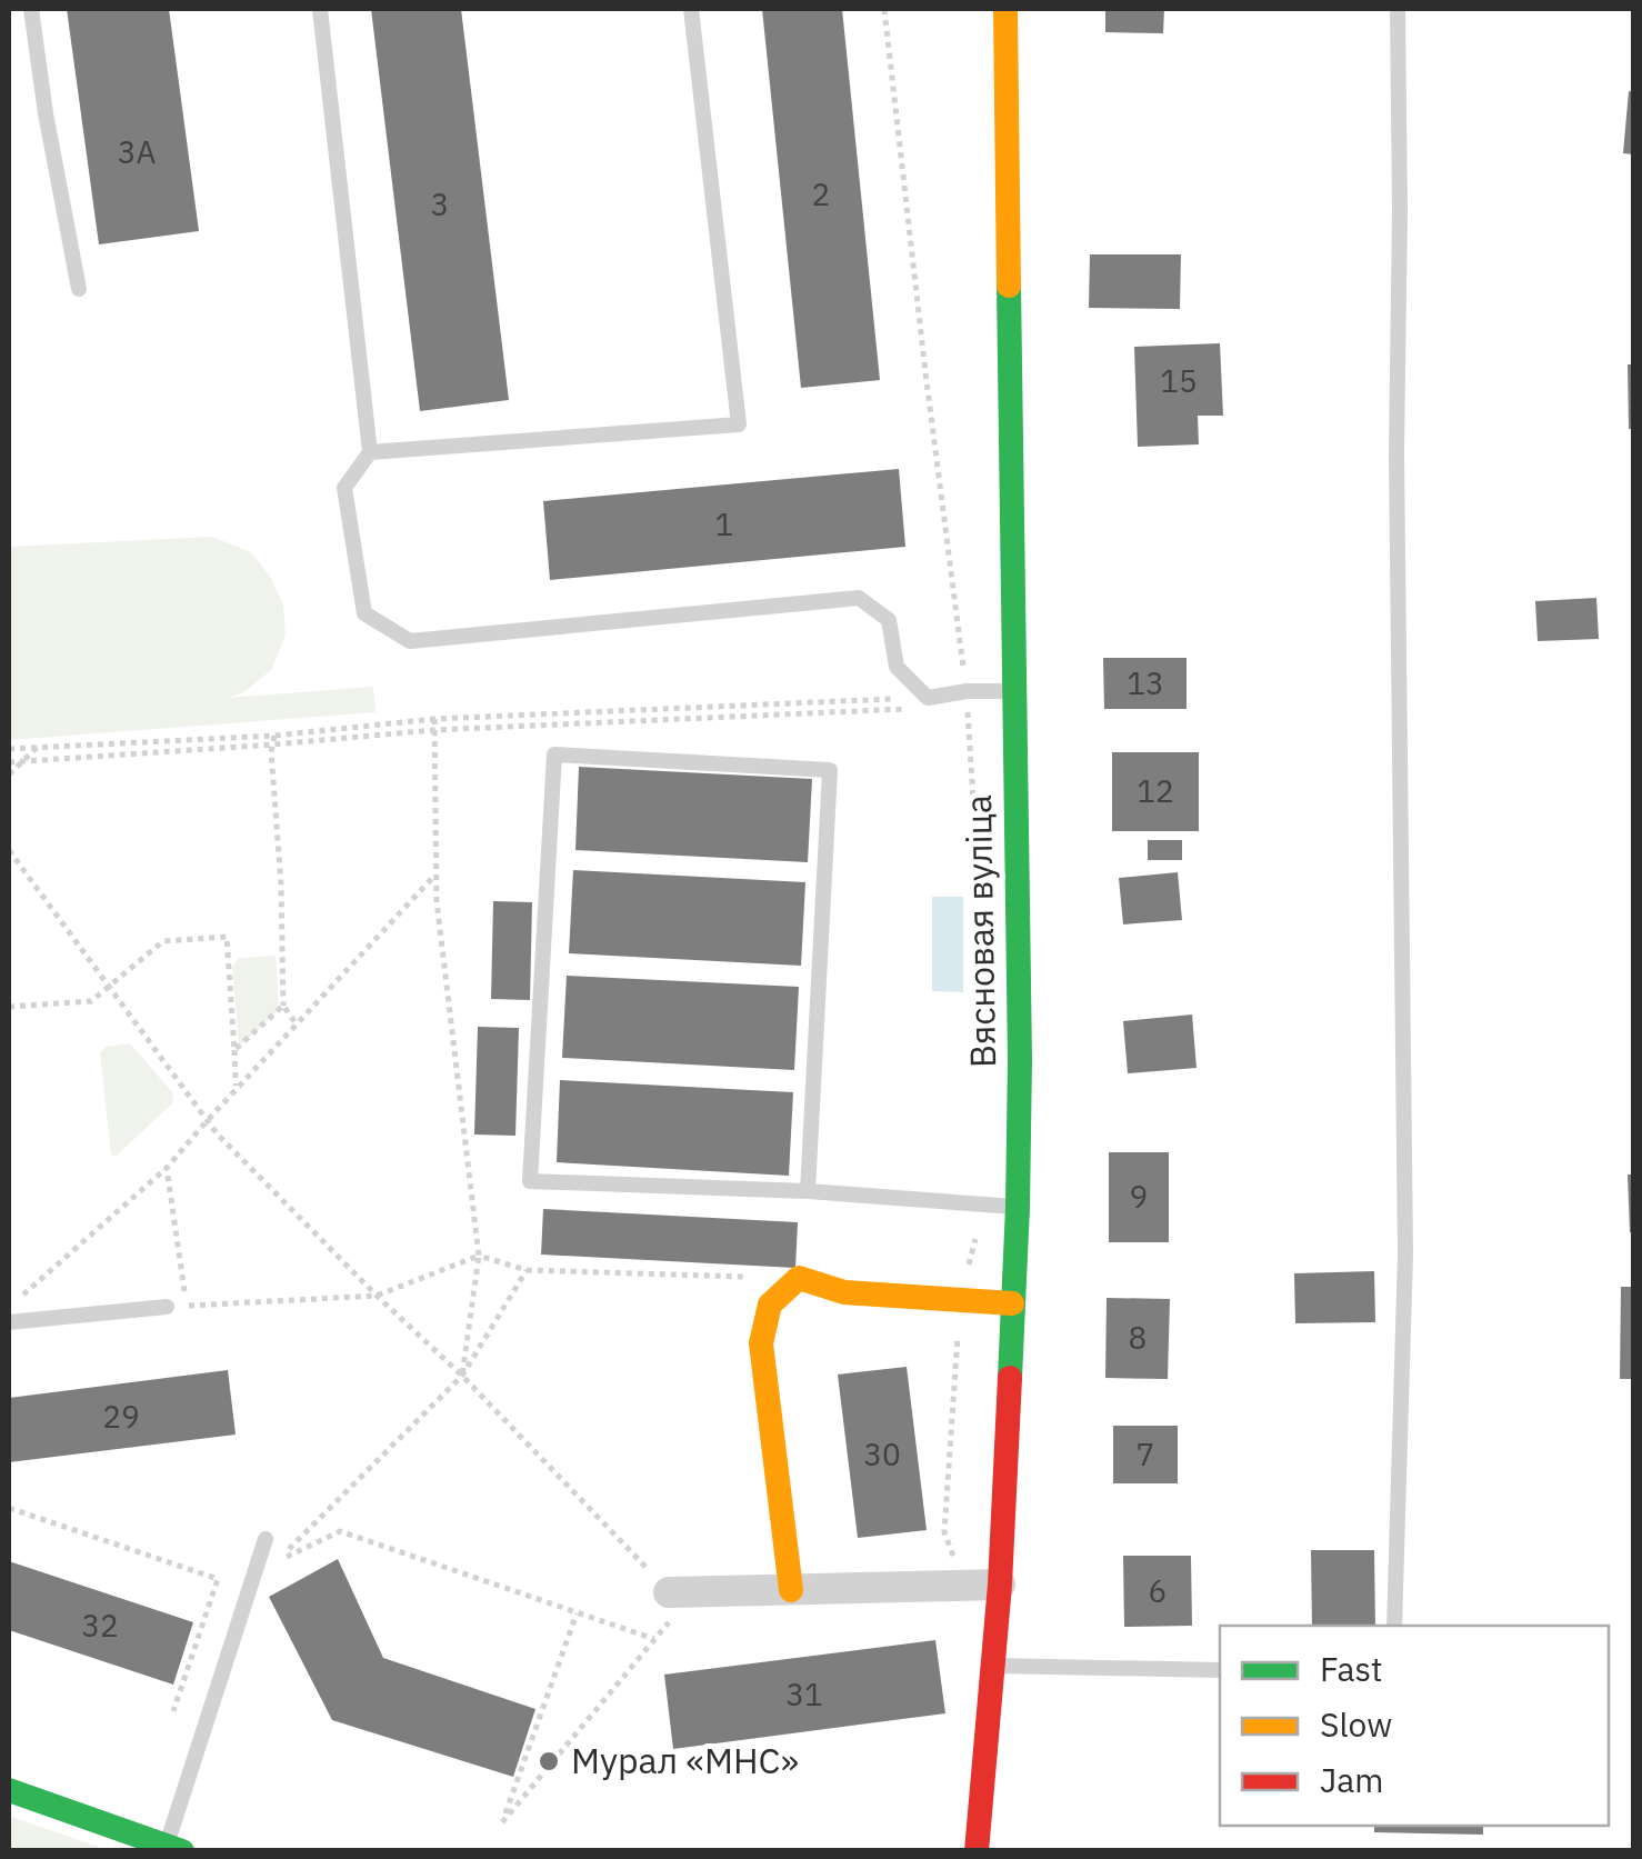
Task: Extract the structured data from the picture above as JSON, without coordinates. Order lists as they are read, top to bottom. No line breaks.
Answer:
{"streets":{"street":["Вясновая вуліца"]},"places":["Мурал «МНС»"],"house_numbers":["3А","2","3","15","1","13","12","9","8","29","30","7","6","32","31"],"legend":["Fast","Slow","Jam"]}
